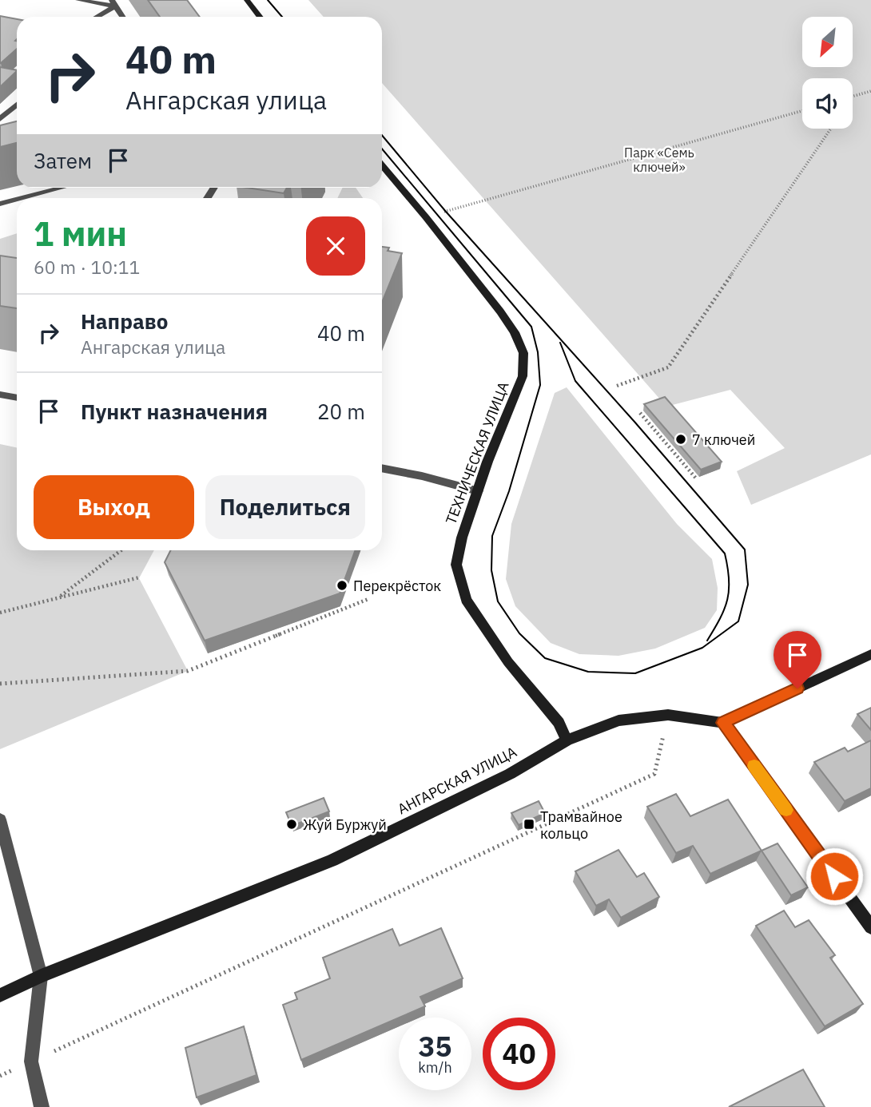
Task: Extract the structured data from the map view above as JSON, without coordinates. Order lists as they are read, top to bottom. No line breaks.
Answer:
{"streets":{"street":["ТЕХНИЧЕСКАЯ УЛИЦА","АНГАРСКАЯ УЛИЦА"]},"crossings":[["ТЕХНИЧЕСКАЯ УЛИЦА","АНГАРСКАЯ УЛИЦА"]],"parks":["Парк «Семь ключей»"],"places":{"other":["7 ключей","Перекрёсток","Жуй Буржуй"],"transit":["Трамвайное кольцо"]},"north":"bottom left","page":{"turn":["40 m","Ангарская улица"],"then":"Затем","heading":["1 мин","60 m · 10:11"],"list":[{"name":"Направо","note":"Ангарская улица","value":"40 m"},{"name":"Пункт назначения","value":"20 m"}],"buttons":["Выход","Поделиться"],"speed":"35 km/h","limit":"40"}}
